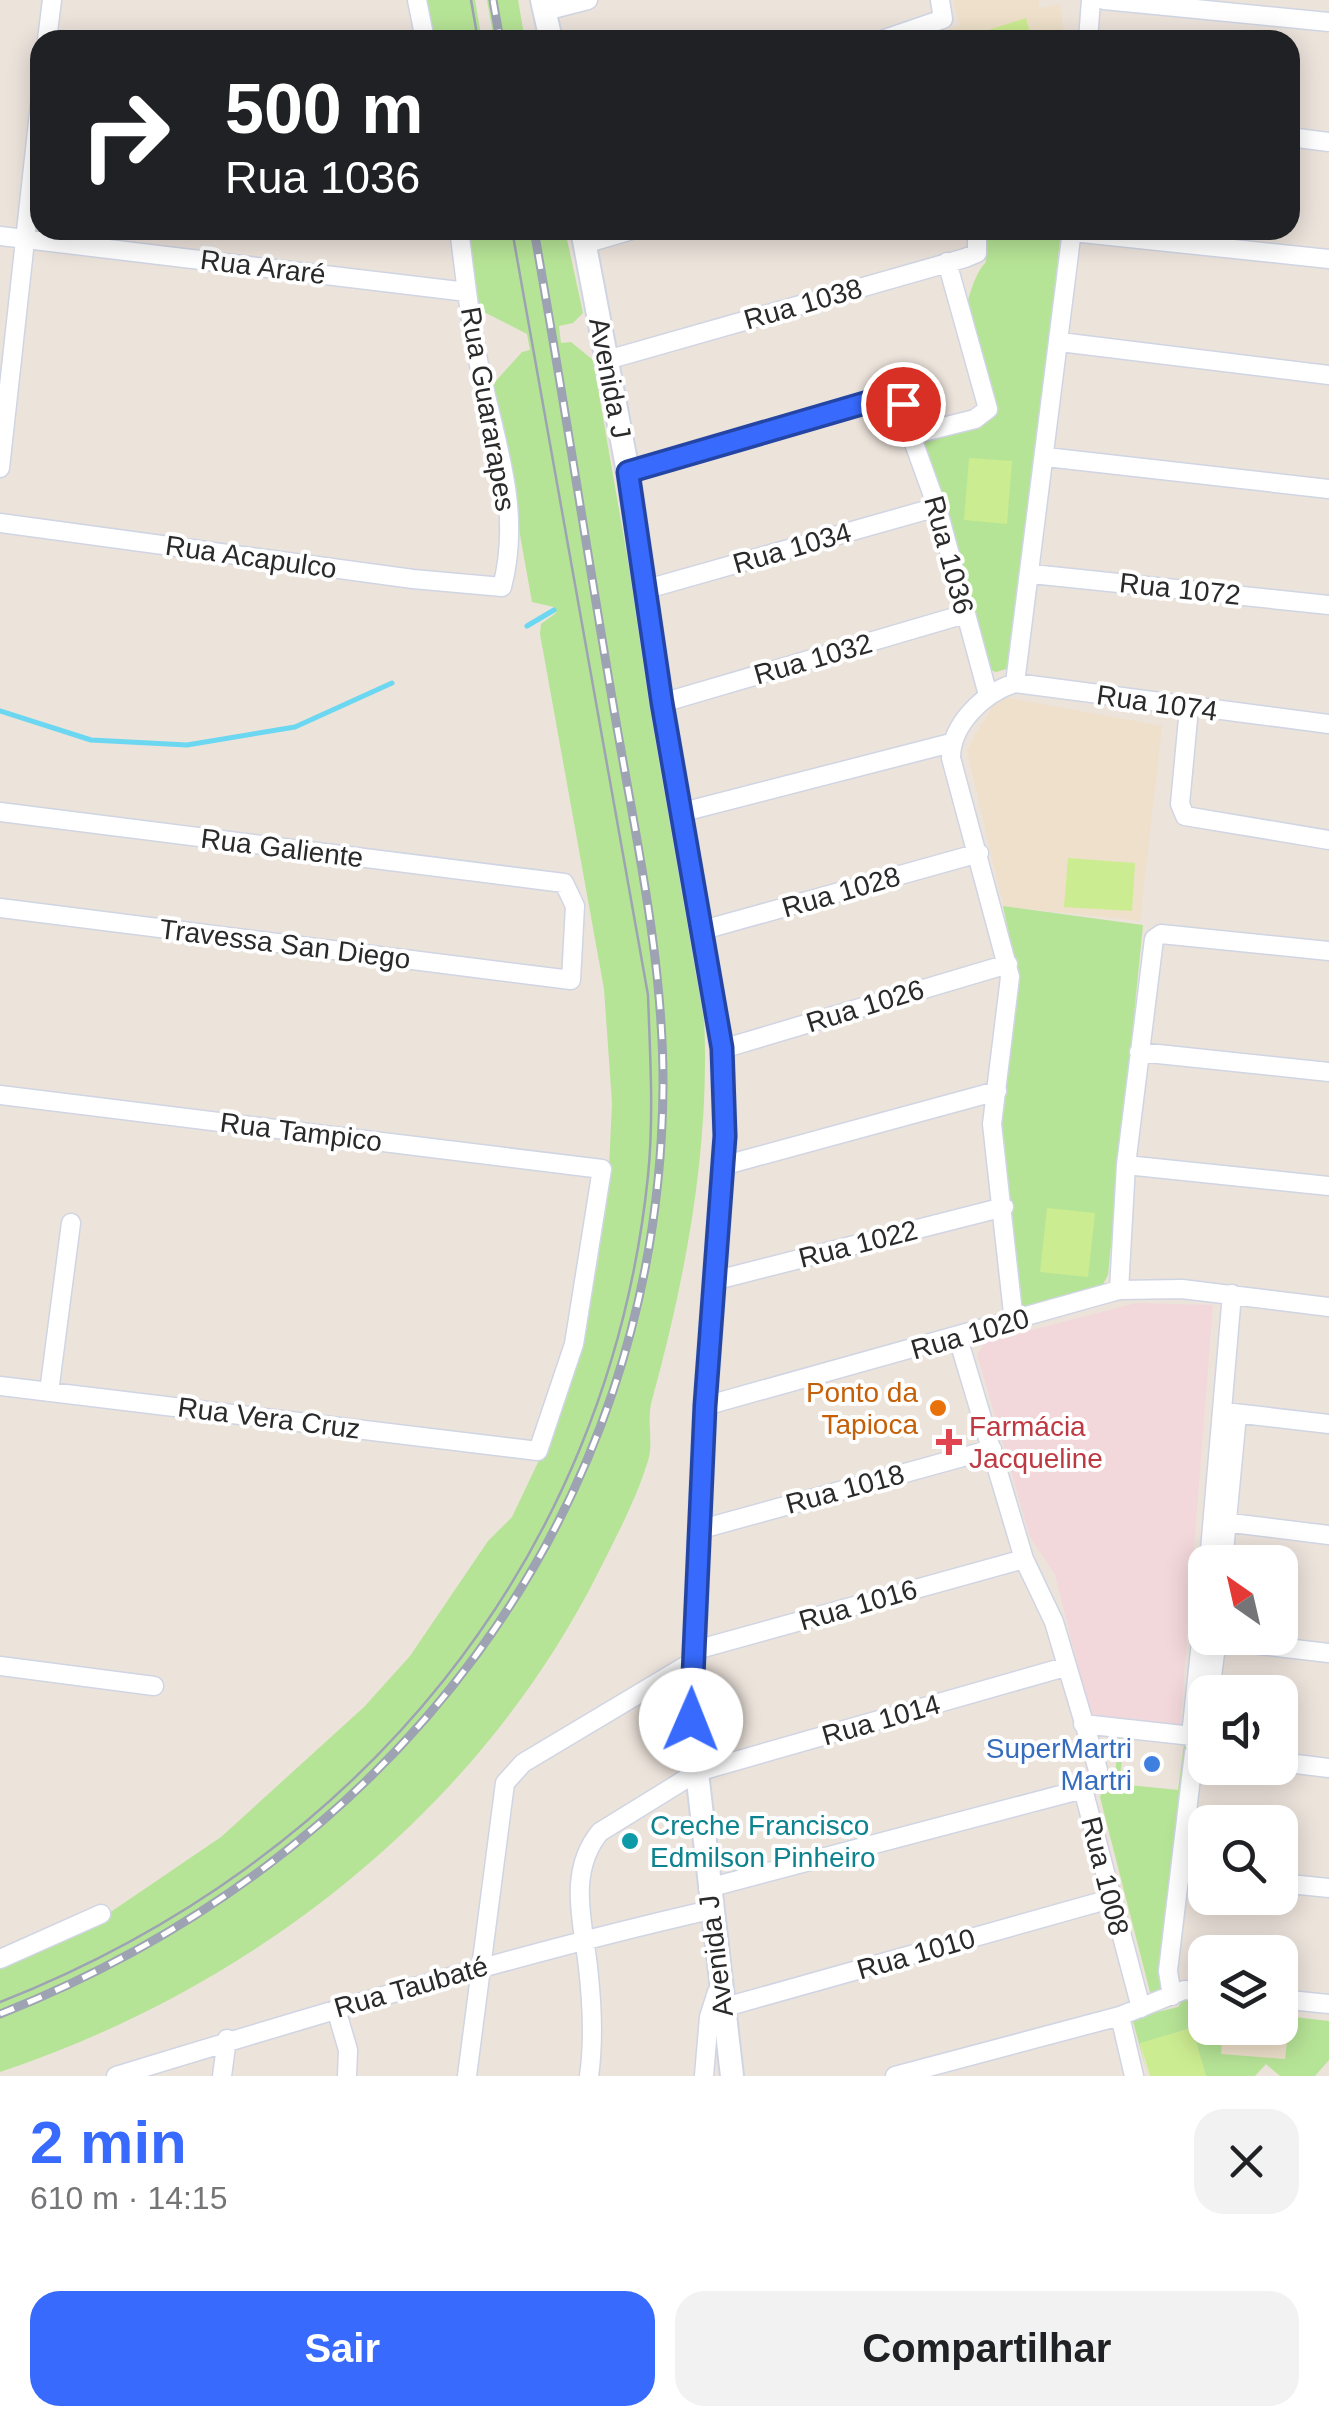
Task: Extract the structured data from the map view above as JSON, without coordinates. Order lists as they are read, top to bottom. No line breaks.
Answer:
{"streets":{"street":["Rua Araré","Rua 1038","Avenida J","Rua Guararapes","Rua 1034","Rua 1036","Rua Acapulco","Rua 1072","Rua 1032","Rua 1074","Rua Galiente","Rua 1028","Travessa San Diego","Rua 1026","Rua Tampico","Rua 1022","Rua 1020","Rua Vera Cruz","Rua 1018","Rua 1016","Rua 1014","Rua 1008","Rua 1010","Rua Taubaté"]},"crossings":[["Rua Araré","Rua Guararapes"],["Rua 1038","Avenida J"],["Avenida J","Rua 1034"],["Avenida J","Rua 1036"],["Avenida J","Rua 1032"],["Avenida J","Rua 1028"],["Avenida J","Rua 1026"],["Avenida J","Rua 1022"],["Avenida J","Rua 1020"],["Avenida J","Rua 1018"],["Avenida J","Rua 1016"],["Avenida J","Rua 1014"],["Avenida J","Rua 1010"],["Avenida J","Rua Taubaté"],["Rua Guararapes","Rua Acapulco"],["Rua 1034","Rua 1036"],["Rua 1036","Rua 1032"],["Rua Galiente","Travessa San Diego"],["Rua Tampico","Rua Vera Cruz"],["Rua 1020","Rua 1008"],["Rua 1018","Rua 1008"],["Rua 1016","Rua 1008"],["Rua 1016","Rua Taubaté"],["Rua 1014","Rua 1008"],["Rua 1014","Rua Taubaté"],["Rua 1008","Rua 1010"],["Rua 1008","Rua Taubaté"]],"places":{"other":["Ponto da Tapioca","SuperMartri Martri","Creche Francisco Edmilson Pinheiro"],"health":["Farmácia Jacqueline"]},"north":"top left","page":{"turn":["500 m","Rua 1036"],"heading":["2 min","610 m · 14:15"],"buttons":["Sair","Compartilhar"]}}
